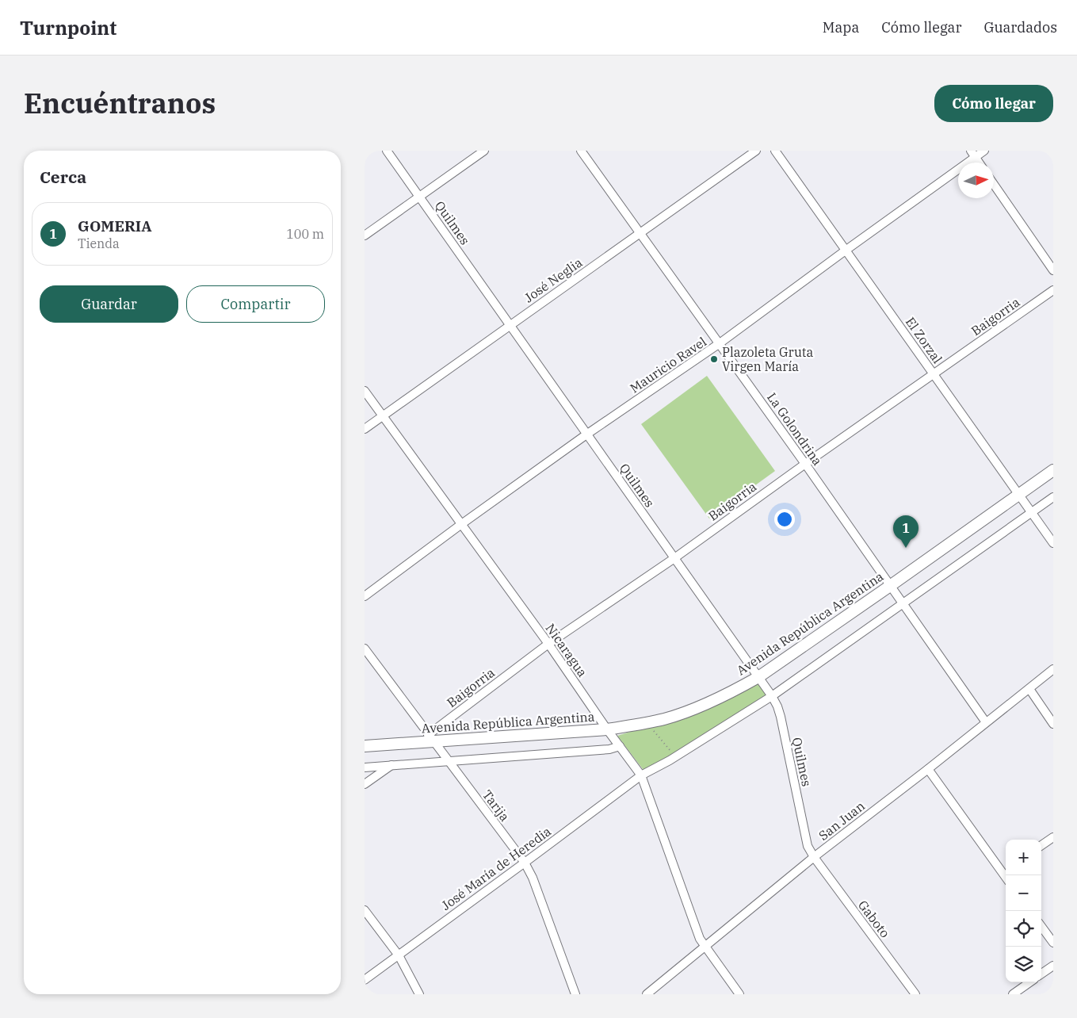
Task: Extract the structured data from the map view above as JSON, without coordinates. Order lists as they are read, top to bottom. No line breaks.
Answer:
{"streets":{"main road":["Avenida República Argentina"],"street":["Quilmes","José Neglia","Baigorria","El Zorzal","Mauricio Ravel","La Golondrina","Nicaragua","Tarija","San Juan","José María de Heredia","Gaboto"]},"crossings":[["Quilmes","José Neglia"],["Quilmes","Baigorria"],["Quilmes","Mauricio Ravel"],["Quilmes","Avenida República Argentina"],["Quilmes","San Juan"],["Quilmes","Gaboto"],["José Neglia","La Golondrina"],["José Neglia","Nicaragua"],["Baigorria","El Zorzal"],["Baigorria","La Golondrina"],["Baigorria","Avenida República Argentina"],["Baigorria","Nicaragua"],["Baigorria","Tarija"],["El Zorzal","Mauricio Ravel"],["El Zorzal","Avenida República Argentina"],["Mauricio Ravel","La Golondrina"],["Mauricio Ravel","Nicaragua"],["La Golondrina","Avenida República Argentina"],["La Golondrina","San Juan"],["Avenida República Argentina","Nicaragua"],["Avenida República Argentina","Tarija"],["Nicaragua","San Juan"],["Nicaragua","José María de Heredia"],["Tarija","José María de Heredia"],["San Juan","Gaboto"]],"places":["Plazoleta Gruta Virgen María"],"north":"right","page":{"header":"Turnpoint","nav":["Mapa","Cómo llegar","Guardados"],"title":"Encuéntranos","buttons":["Cómo llegar",["Guardar","Compartir"]],"heading":"Cerca","list":[{"mark":"1","name":"GOMERIA","note":"Tienda","value":"100 m"}],"pins":"1","map_buttons":["+","−"]}}
